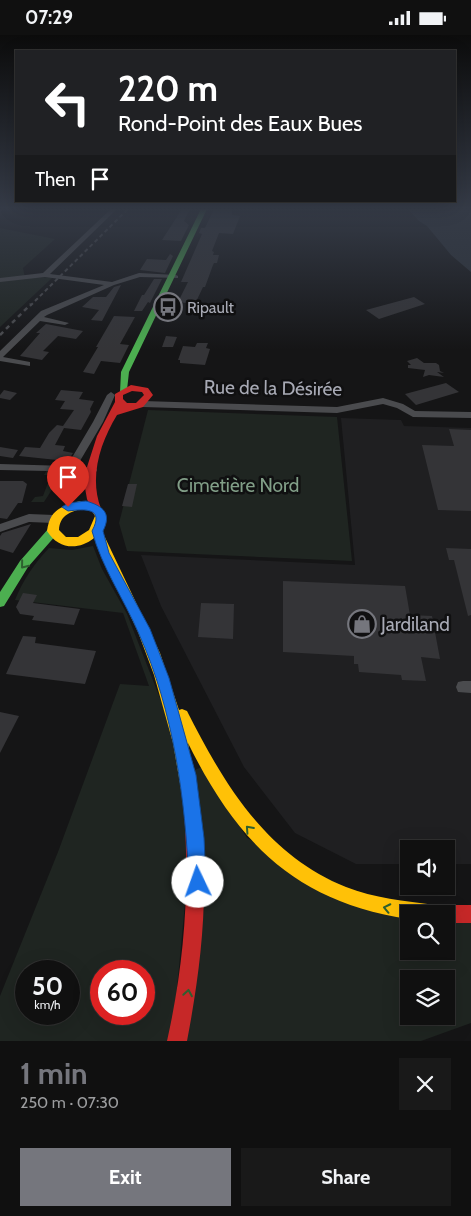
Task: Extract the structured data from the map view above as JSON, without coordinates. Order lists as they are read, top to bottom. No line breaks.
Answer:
{"streets":{"street":["Rue de la Désirée"]},"parks":["Cimetière Nord"],"places":{"bus stop":["Ripault"],"shop":["Jardiland"]},"page":{"status":"07:29","turn":["220 m","Rond-Point des Eaux Bues"],"then":"Then","speed":"50 km/h","limit":"60","heading":["1 min","250 m · 07:30"],"buttons":["Exit","Share"]}}
